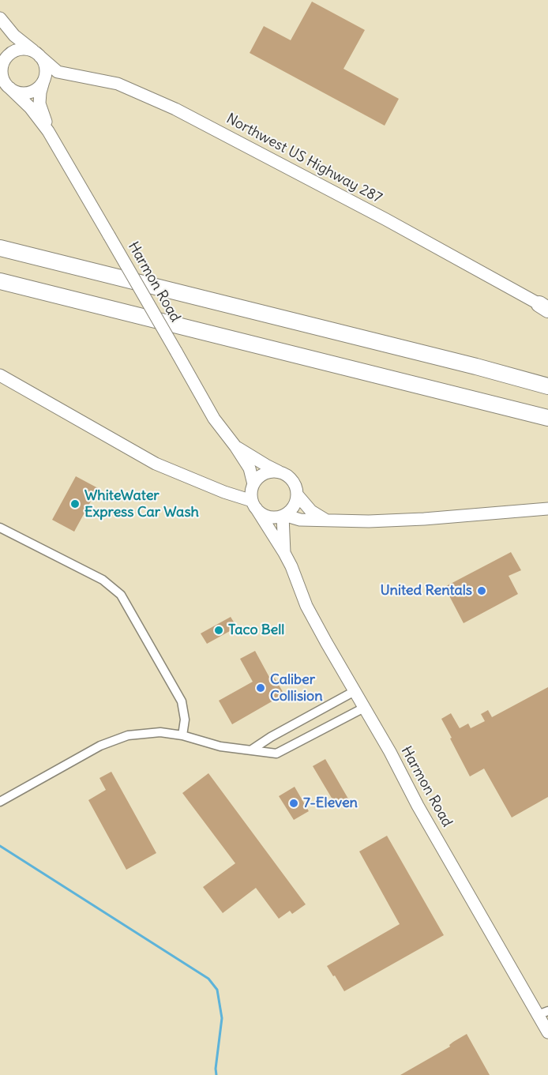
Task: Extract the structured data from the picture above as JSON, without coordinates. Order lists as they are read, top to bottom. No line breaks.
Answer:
{"streets":{"main road":["Northwest US Highway 287","Harmon Road"]},"crossings":[["Northwest US Highway 287","Harmon Road"]],"places":["WhiteWater Express Car Wash","United Rentals","Taco Bell","Caliber Collision","7-Eleven"]}
